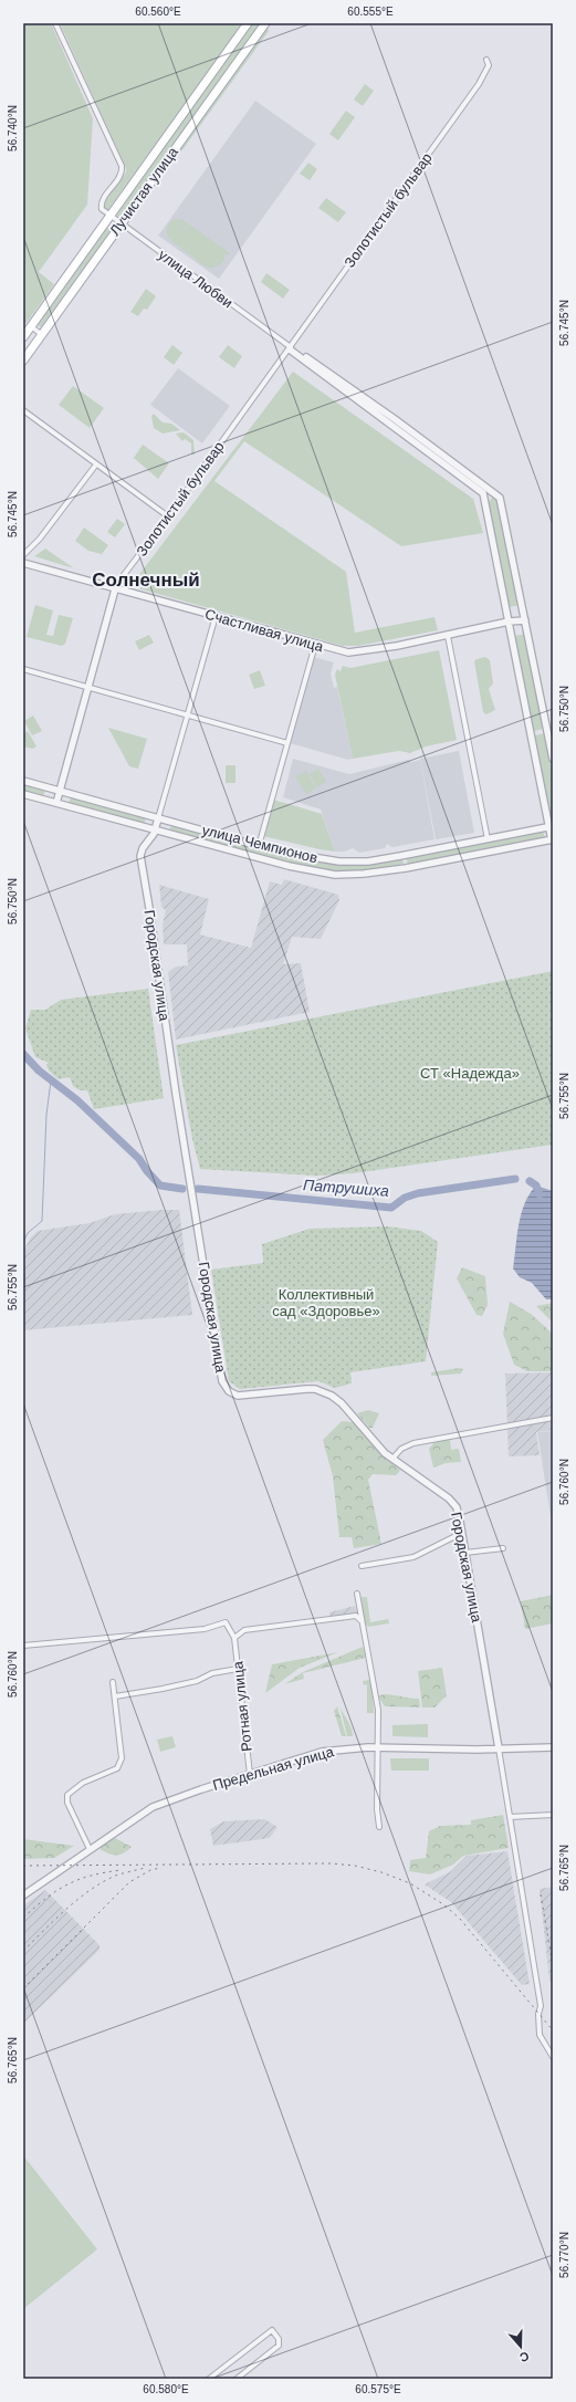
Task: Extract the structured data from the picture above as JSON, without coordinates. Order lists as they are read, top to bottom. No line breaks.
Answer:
{"streets":{"main road":["Лучистая улица"],"street":["Золотистый бульвар","улица Любви","Счастливая улица","улица Чемпионов","Городская улица","Ротная улица","Предельная улица"]},"crossings":[["Лучистая улица","улица Любви"],["Золотистый бульвар","улица Любви"],["Золотистый бульвар","Счастливая улица"],["Золотистый бульвар","улица Чемпионов"],["улица Чемпионов","Городская улица"],["Городская улица","Предельная улица"],["Ротная улица","Предельная улица"]],"districts":["Солнечный"],"water":["Патрушиха"],"parks":["СТ «Надежда»","Коллективный сад «Здоровье»"],"north":"bottom","coordinates":["60.560°E","60.555°E","56.740°N","56.745°N","56.750°N","56.755°N","56.760°N","56.765°N","56.770°N","60.580°E","60.575°E"]}
